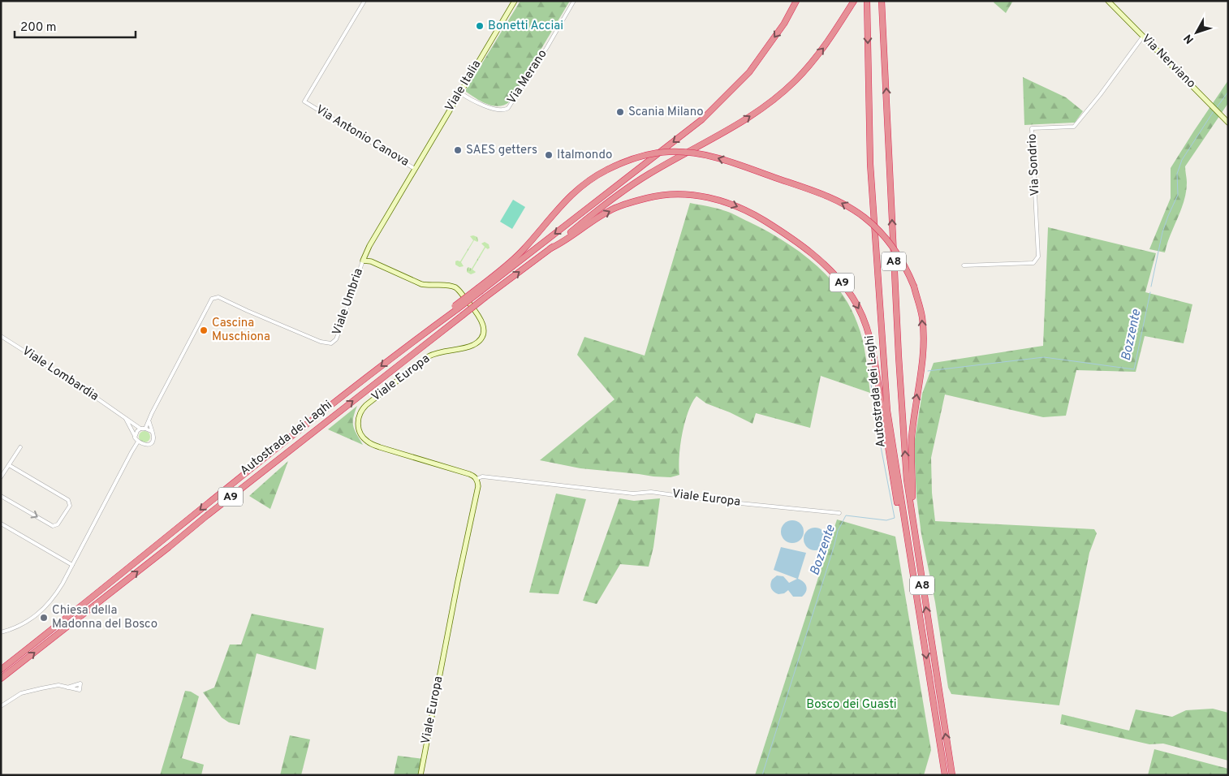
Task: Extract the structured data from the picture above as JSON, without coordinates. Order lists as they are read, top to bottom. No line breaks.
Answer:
{"streets":{"highway":["A8","A9","Autostrada dei Laghi"],"street":["Via Nerviano","Via Merano","Viale Italia","Via Antonio Canova","Via Sondrio","Viale Umbria","Viale Lombardia","Viale Europa"]},"crossings":[["Via Nerviano","Via Sondrio"],["Via Merano","Viale Italia"],["Viale Italia","Via Antonio Canova"],["Viale Italia","Viale Umbria"],["Via Antonio Canova","Viale Umbria"],["A9","Autostrada dei Laghi"],["Viale Umbria","Viale Europa"]],"water":["Bozzente"],"parks":["Bosco dei Guasti"],"places":["Bonetti Acciai","Scania Milano","SAES getters","Italmondo","Cascina Muschiona","Chiesa della Madonna del Bosco"],"scale_bar":"200 m","north":"bottom left"}
